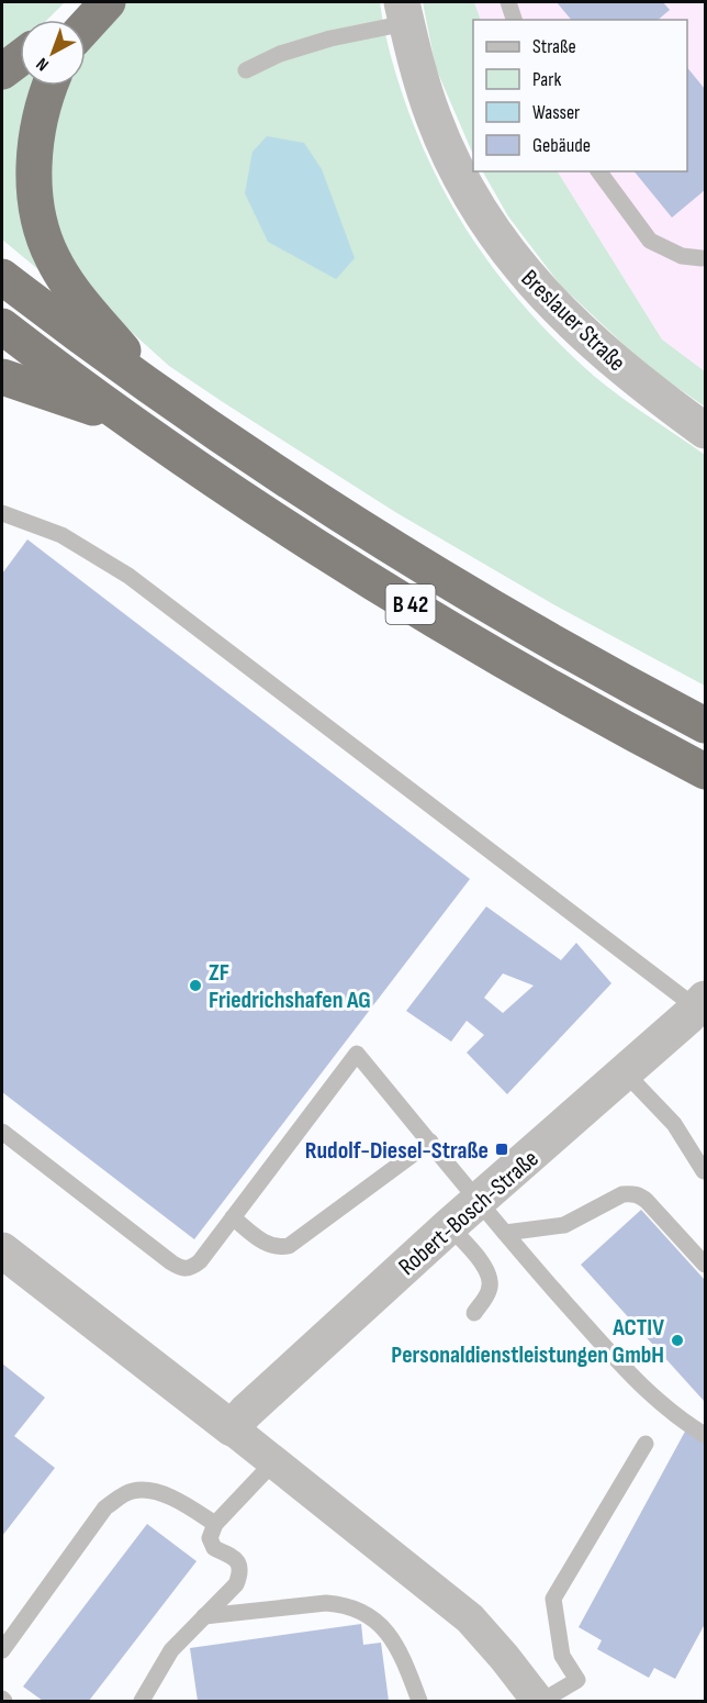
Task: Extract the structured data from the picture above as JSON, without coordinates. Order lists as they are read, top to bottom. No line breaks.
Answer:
{"streets":{"highway":["B 42"],"street":["Breslauer Straße","Robert-Bosch-Straße"]},"places":{"other":["ZF Friedrichshafen AG","ACTIV Personaldienstleistungen GmbH"],"transit":["Rudolf-Diesel-Straße"]},"legend":["Straße","Park","Wasser","Gebäude"],"north":"bottom left"}
